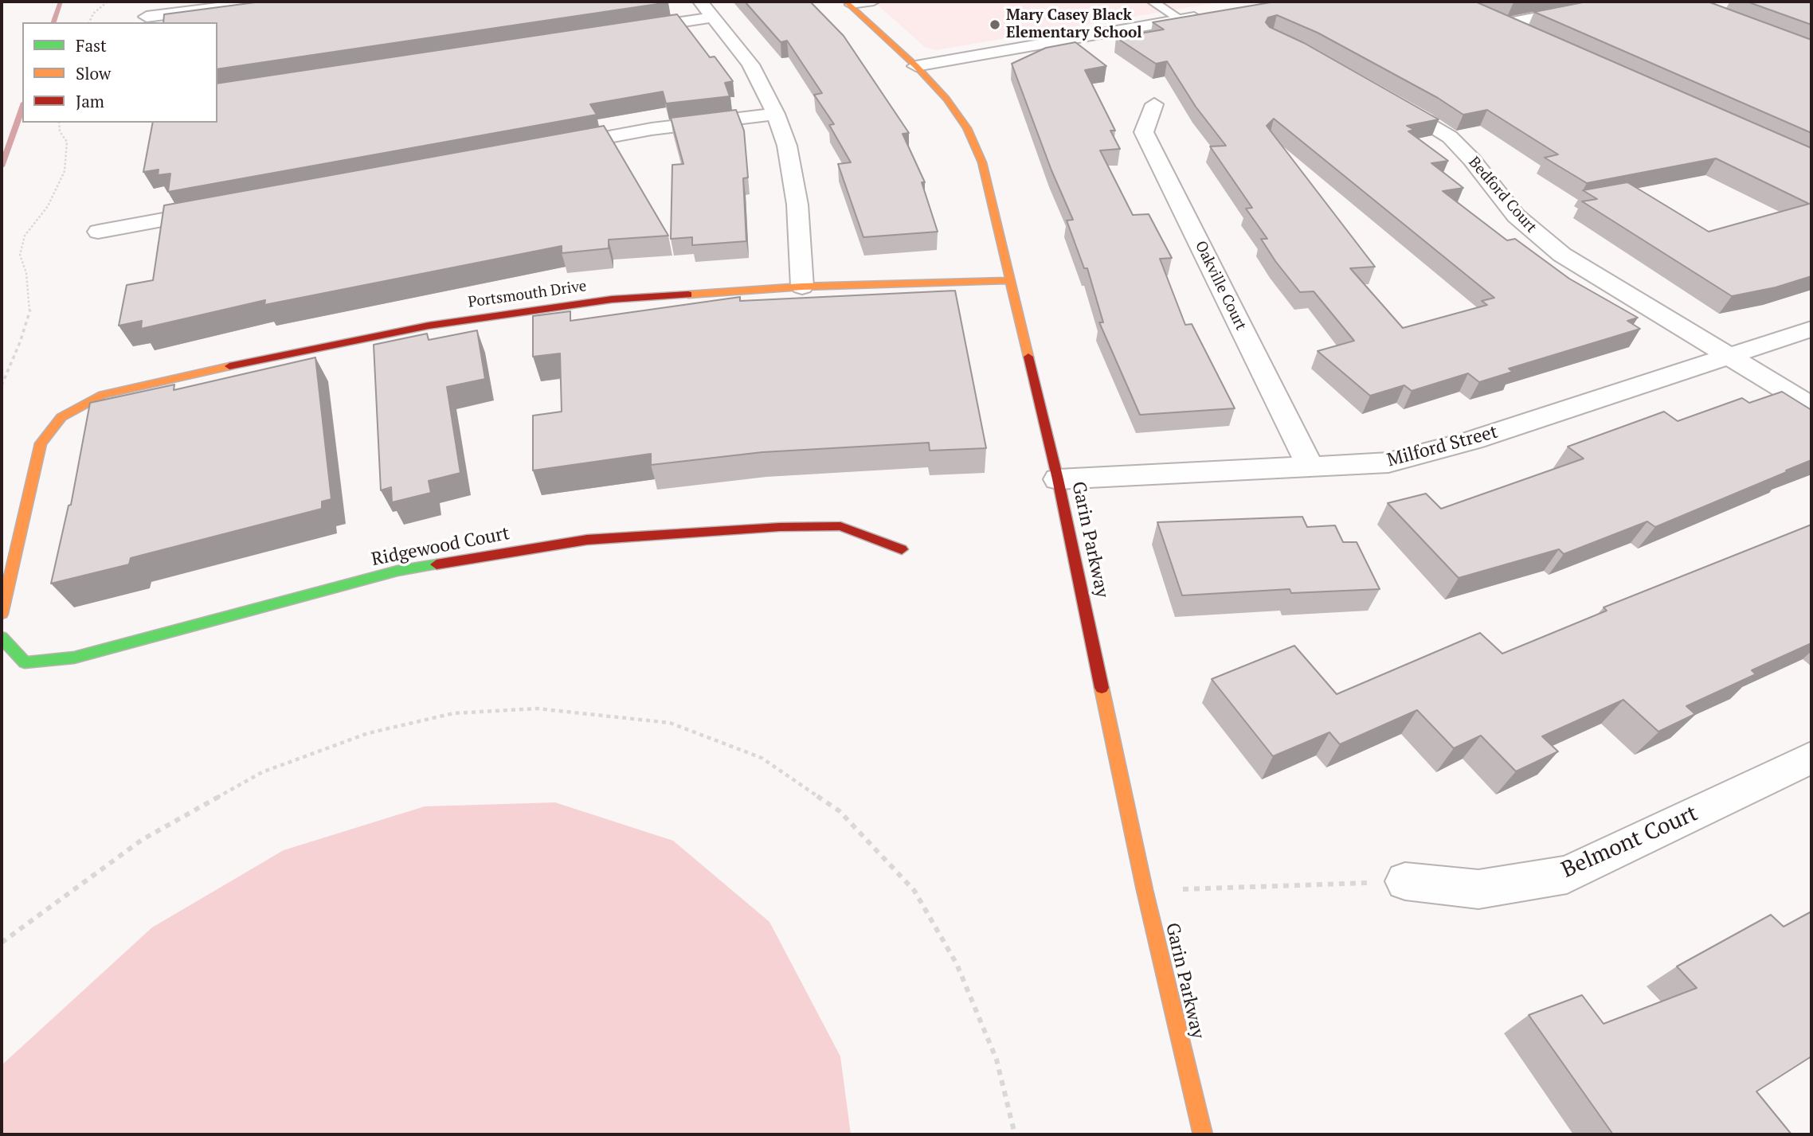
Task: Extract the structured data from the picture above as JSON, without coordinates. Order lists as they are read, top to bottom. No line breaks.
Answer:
{"streets":{"street":["Bedford Court","Oakville Court","Portsmouth Drive","Milford Street","Garin Parkway","Ridgewood Court","Belmont Court"]},"crossings":[["Bedford Court","Milford Street"],["Oakville Court","Milford Street"],["Portsmouth Drive","Garin Parkway"],["Milford Street","Garin Parkway"]],"places":["Mary Casey Black Elementary School"],"legend":["Fast","Slow","Jam"]}
